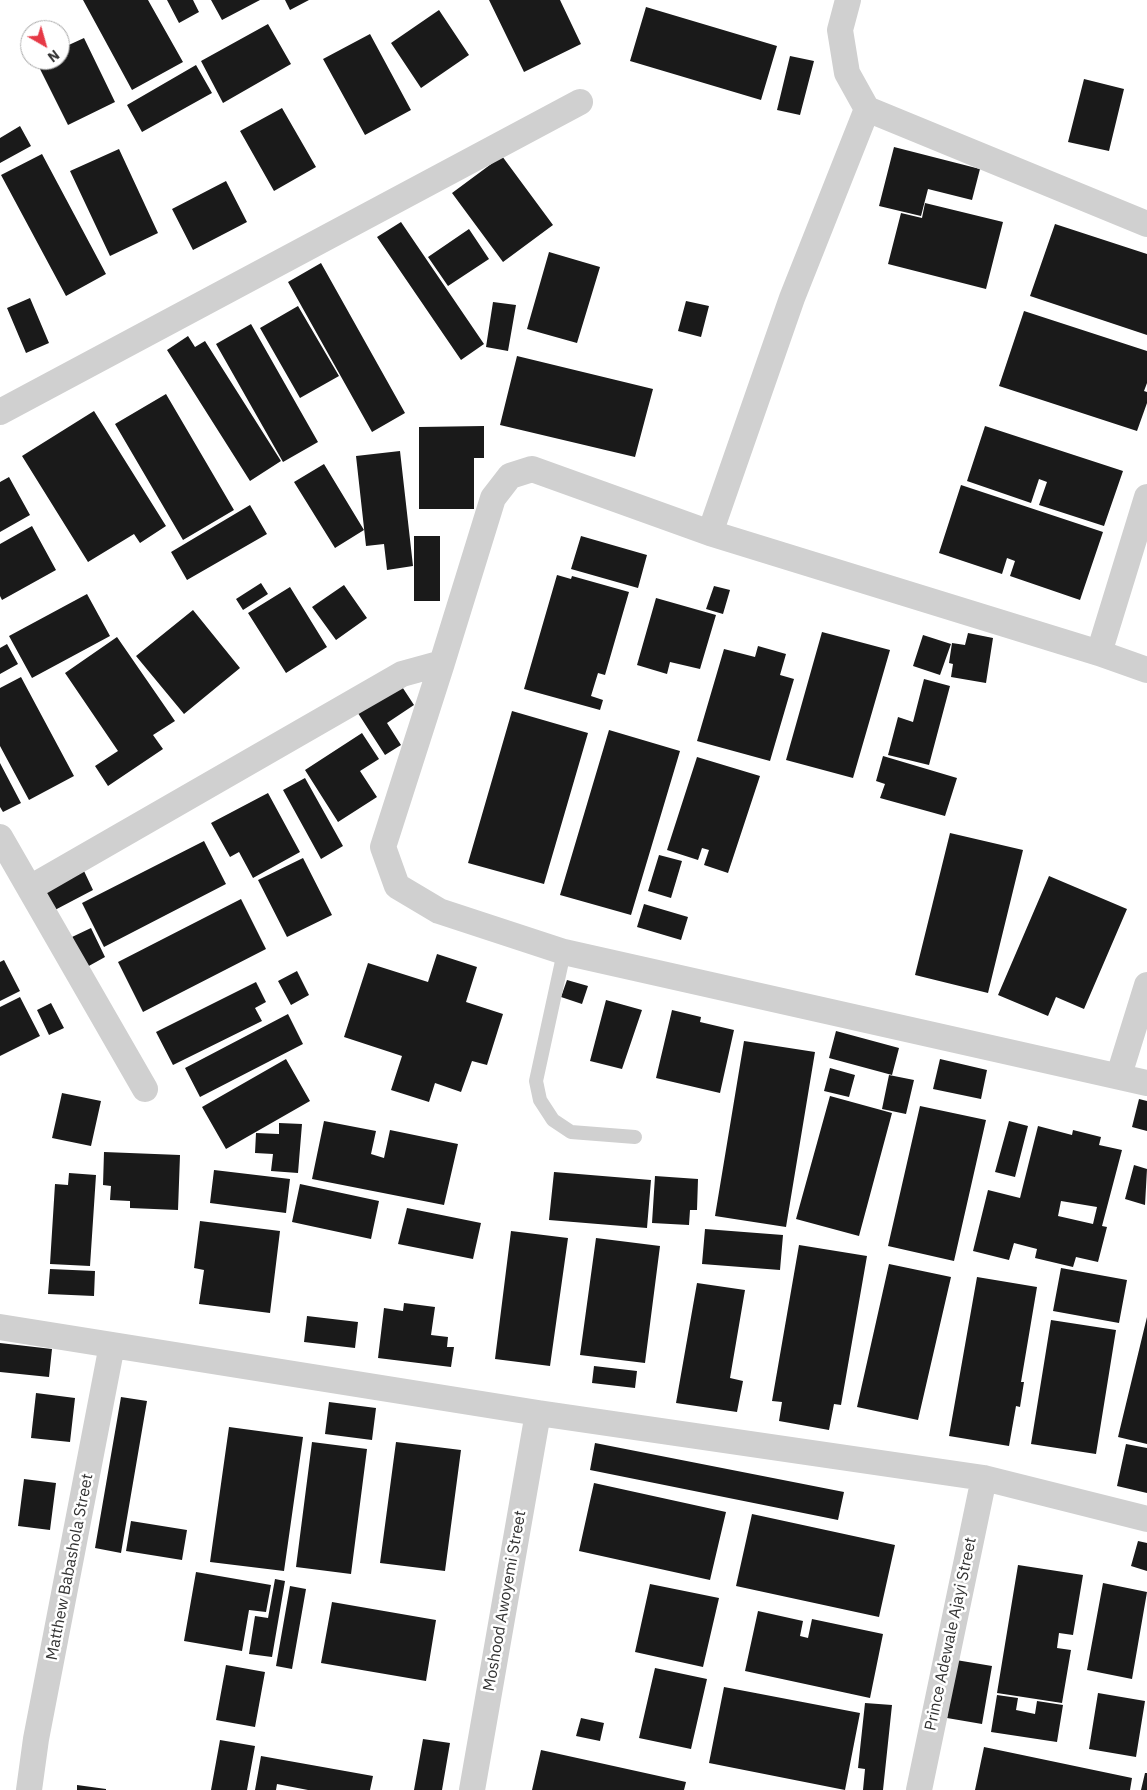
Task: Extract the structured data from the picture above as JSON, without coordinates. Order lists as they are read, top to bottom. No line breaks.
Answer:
{"streets":{"street":["Matthew Babashola Street","Moshood Awoyemi Street","Prince Adewale Ajayi Street"]},"north":"bottom right"}
